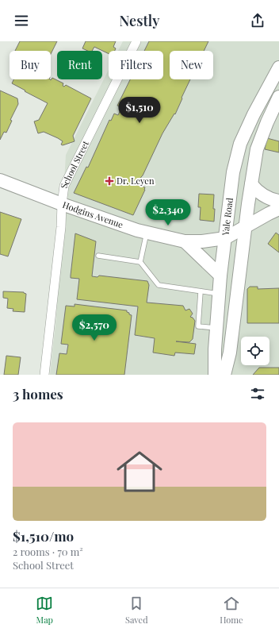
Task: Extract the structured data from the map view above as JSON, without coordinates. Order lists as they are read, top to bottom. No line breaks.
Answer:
{"streets":{"main road":["Hodgins Avenue","Yale Road"],"street":["School Street"]},"crossings":[["School Street","Hodgins Avenue"],["Hodgins Avenue","Yale Road"]],"places":{"health":["Dr. Leyen"]},"page":{"header":"Nestly","chip":["Buy","Rent","Filters","New"],"price":["$1,510","$2,340","$2,570"],"heading":"3 homes","list":[{"name":"$1,510/mo","note":"2 rooms · 70 m² · School Street"}],"tabs":["Map","Saved","Home"]}}
